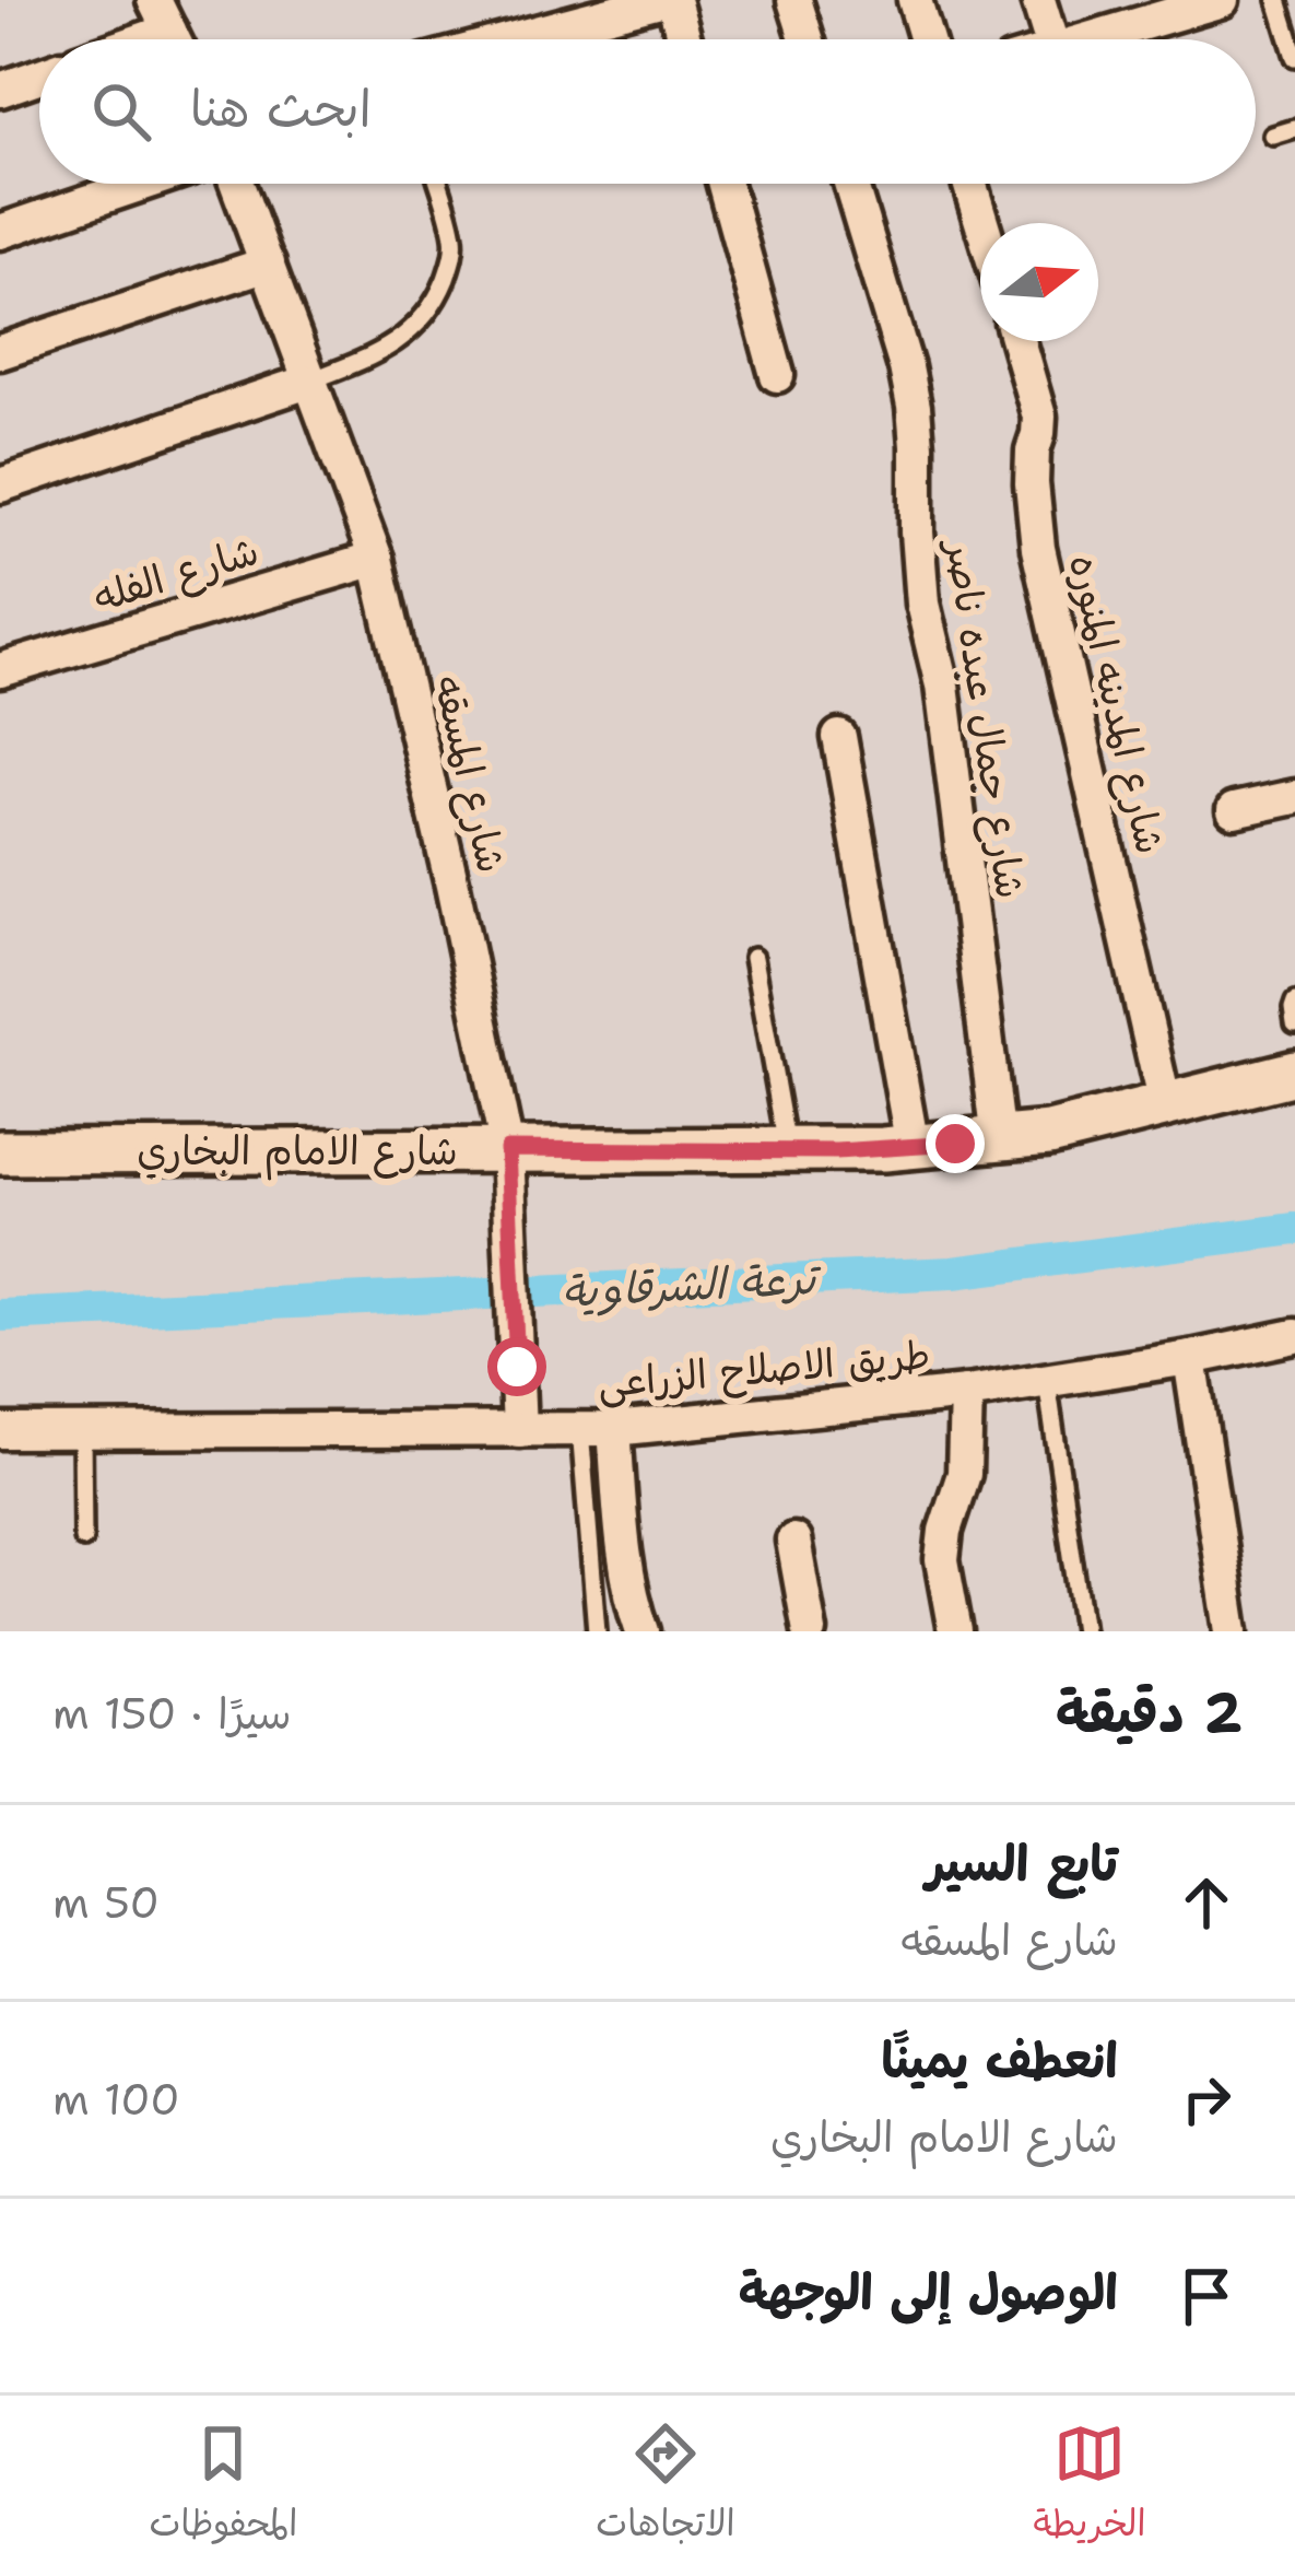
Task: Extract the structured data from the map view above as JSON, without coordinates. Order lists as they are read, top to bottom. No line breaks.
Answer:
{"streets":{"street":["شارع الفله","شارع المدينه المنوره","شارع جمال عبده ناصر","شارع المسقه","شارع الامام البخاري","طريق الاصلاح الزراعى"]},"crossings":[["شارع الفله","شارع المسقه"],["شارع المدينه المنوره","شارع الامام البخاري"],["شارع جمال عبده ناصر","شارع الامام البخاري"],["شارع المسقه","شارع الامام البخاري"],["شارع المسقه","طريق الاصلاح الزراعى"]],"water":["ترعة الشرقاوية"],"north":"right","page":{"search":"ابحث هنا","heading":["2 دقيقة","سيرًا · 150 m"],"list":[["تابع السير","شارع المسقه","50 m"],["انعطف يمينًا","شارع الامام البخاري","100 m"],"الوصول إلى الوجهة"],"nav":["الخريطة","الاتجاهات","المحفوظات"]}}
